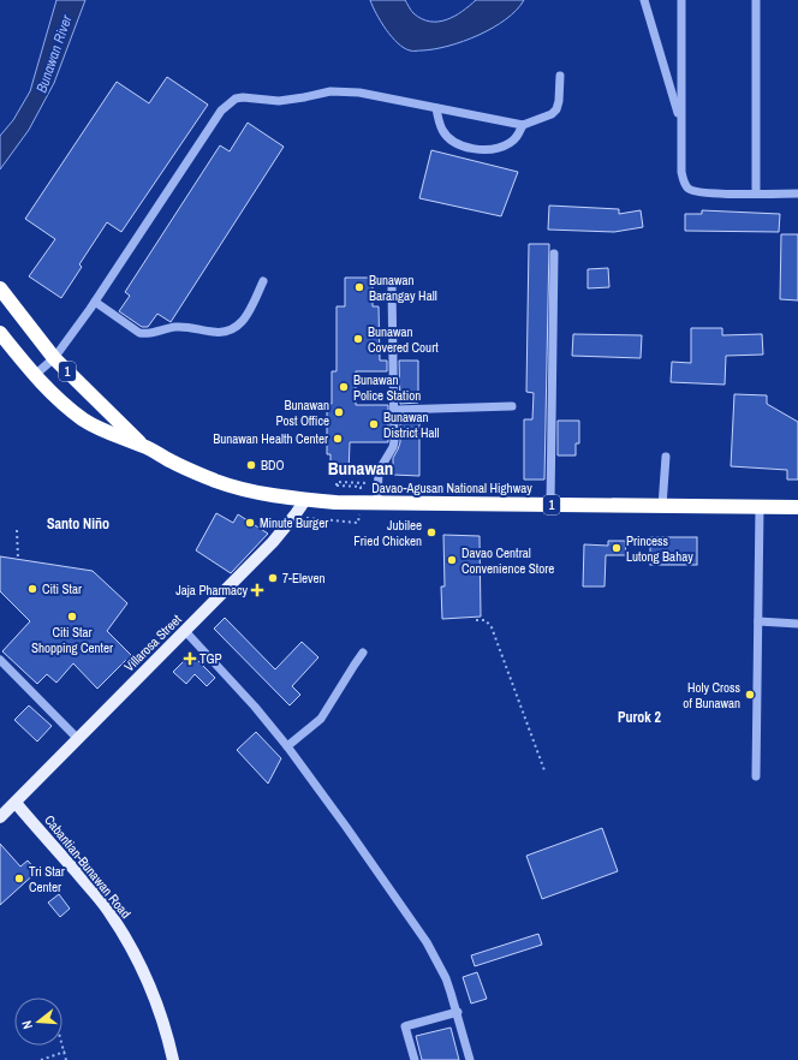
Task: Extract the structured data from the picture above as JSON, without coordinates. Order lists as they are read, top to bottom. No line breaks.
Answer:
{"streets":{"highway":["1","Davao-Agusan National Highway"],"main road":["Villarosa Street","Cabantian-Bunawan Road"]},"crossings":[["Davao-Agusan National Highway","Villarosa Street"],["Villarosa Street","Cabantian-Bunawan Road"]],"districts":["Bunawan","Santo Niño","Purok 2"],"water":["Bunawan River"],"places":{"other":["Bunawan Barangay Hall","Bunawan Covered Court","Bunawan Police Station","Bunawan Post Office","Bunawan District Hall","Bunawan Health Center","BDO","Minute Burger","Jubilee Fried Chicken","Princess Lutong Bahay","Davao Central Convenience Store","7-Eleven","Citi Star","Citi Star Shopping Center","Holy Cross of Bunawan","Tri Star Center"],"health":["Jaja Pharmacy","TGP"]},"north":"left"}
